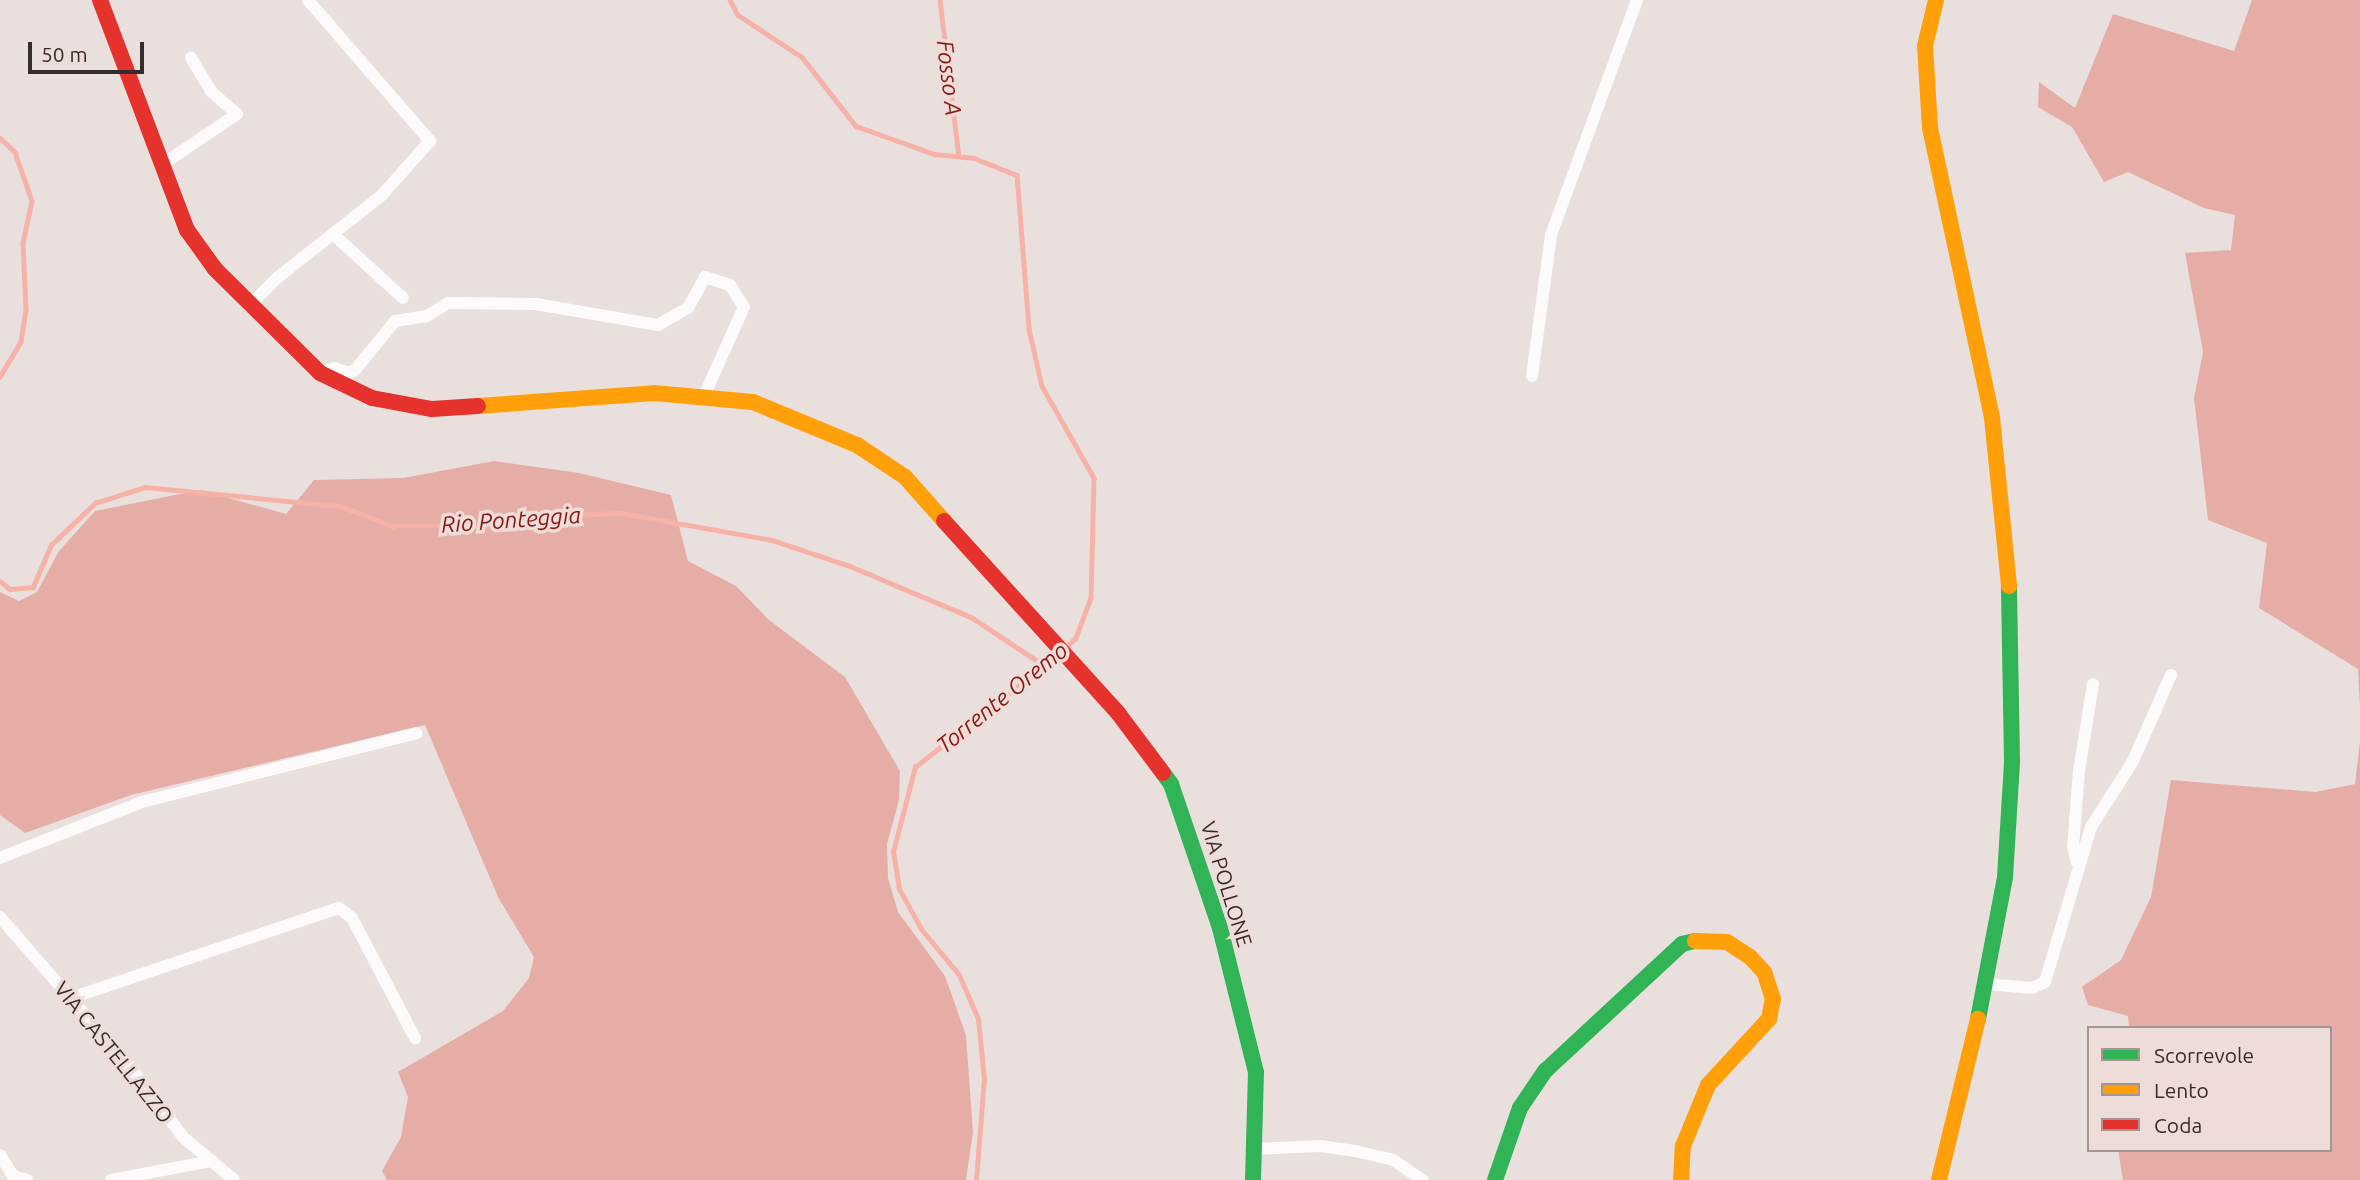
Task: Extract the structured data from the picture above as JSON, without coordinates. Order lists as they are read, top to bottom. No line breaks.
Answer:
{"streets":{"street":["VIA POLLONE","VIA CASTELLAZZO"]},"water":["Fosso A","Rio Ponteggia","Torrente Oremo"],"legend":["Scorrevole","Lento","Coda"],"scale_bar":"50 m"}
